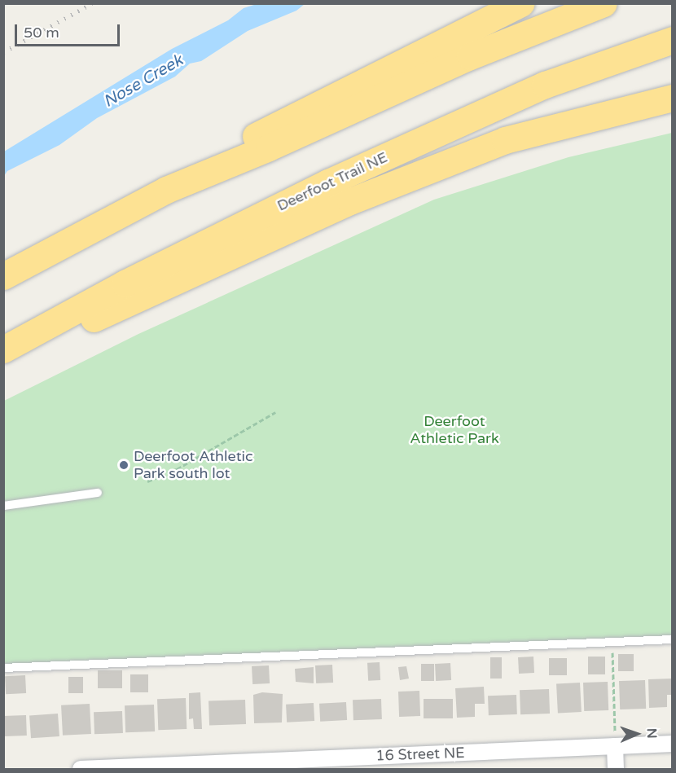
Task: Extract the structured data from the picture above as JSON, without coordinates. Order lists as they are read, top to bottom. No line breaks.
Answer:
{"streets":{"highway":["Deerfoot Trail NE"],"street":["16 Street NE"]},"water":["Nose Creek"],"parks":["Deerfoot Athletic Park"],"places":["Deerfoot Athletic Park south lot"],"scale_bar":"50 m","north":"right"}
